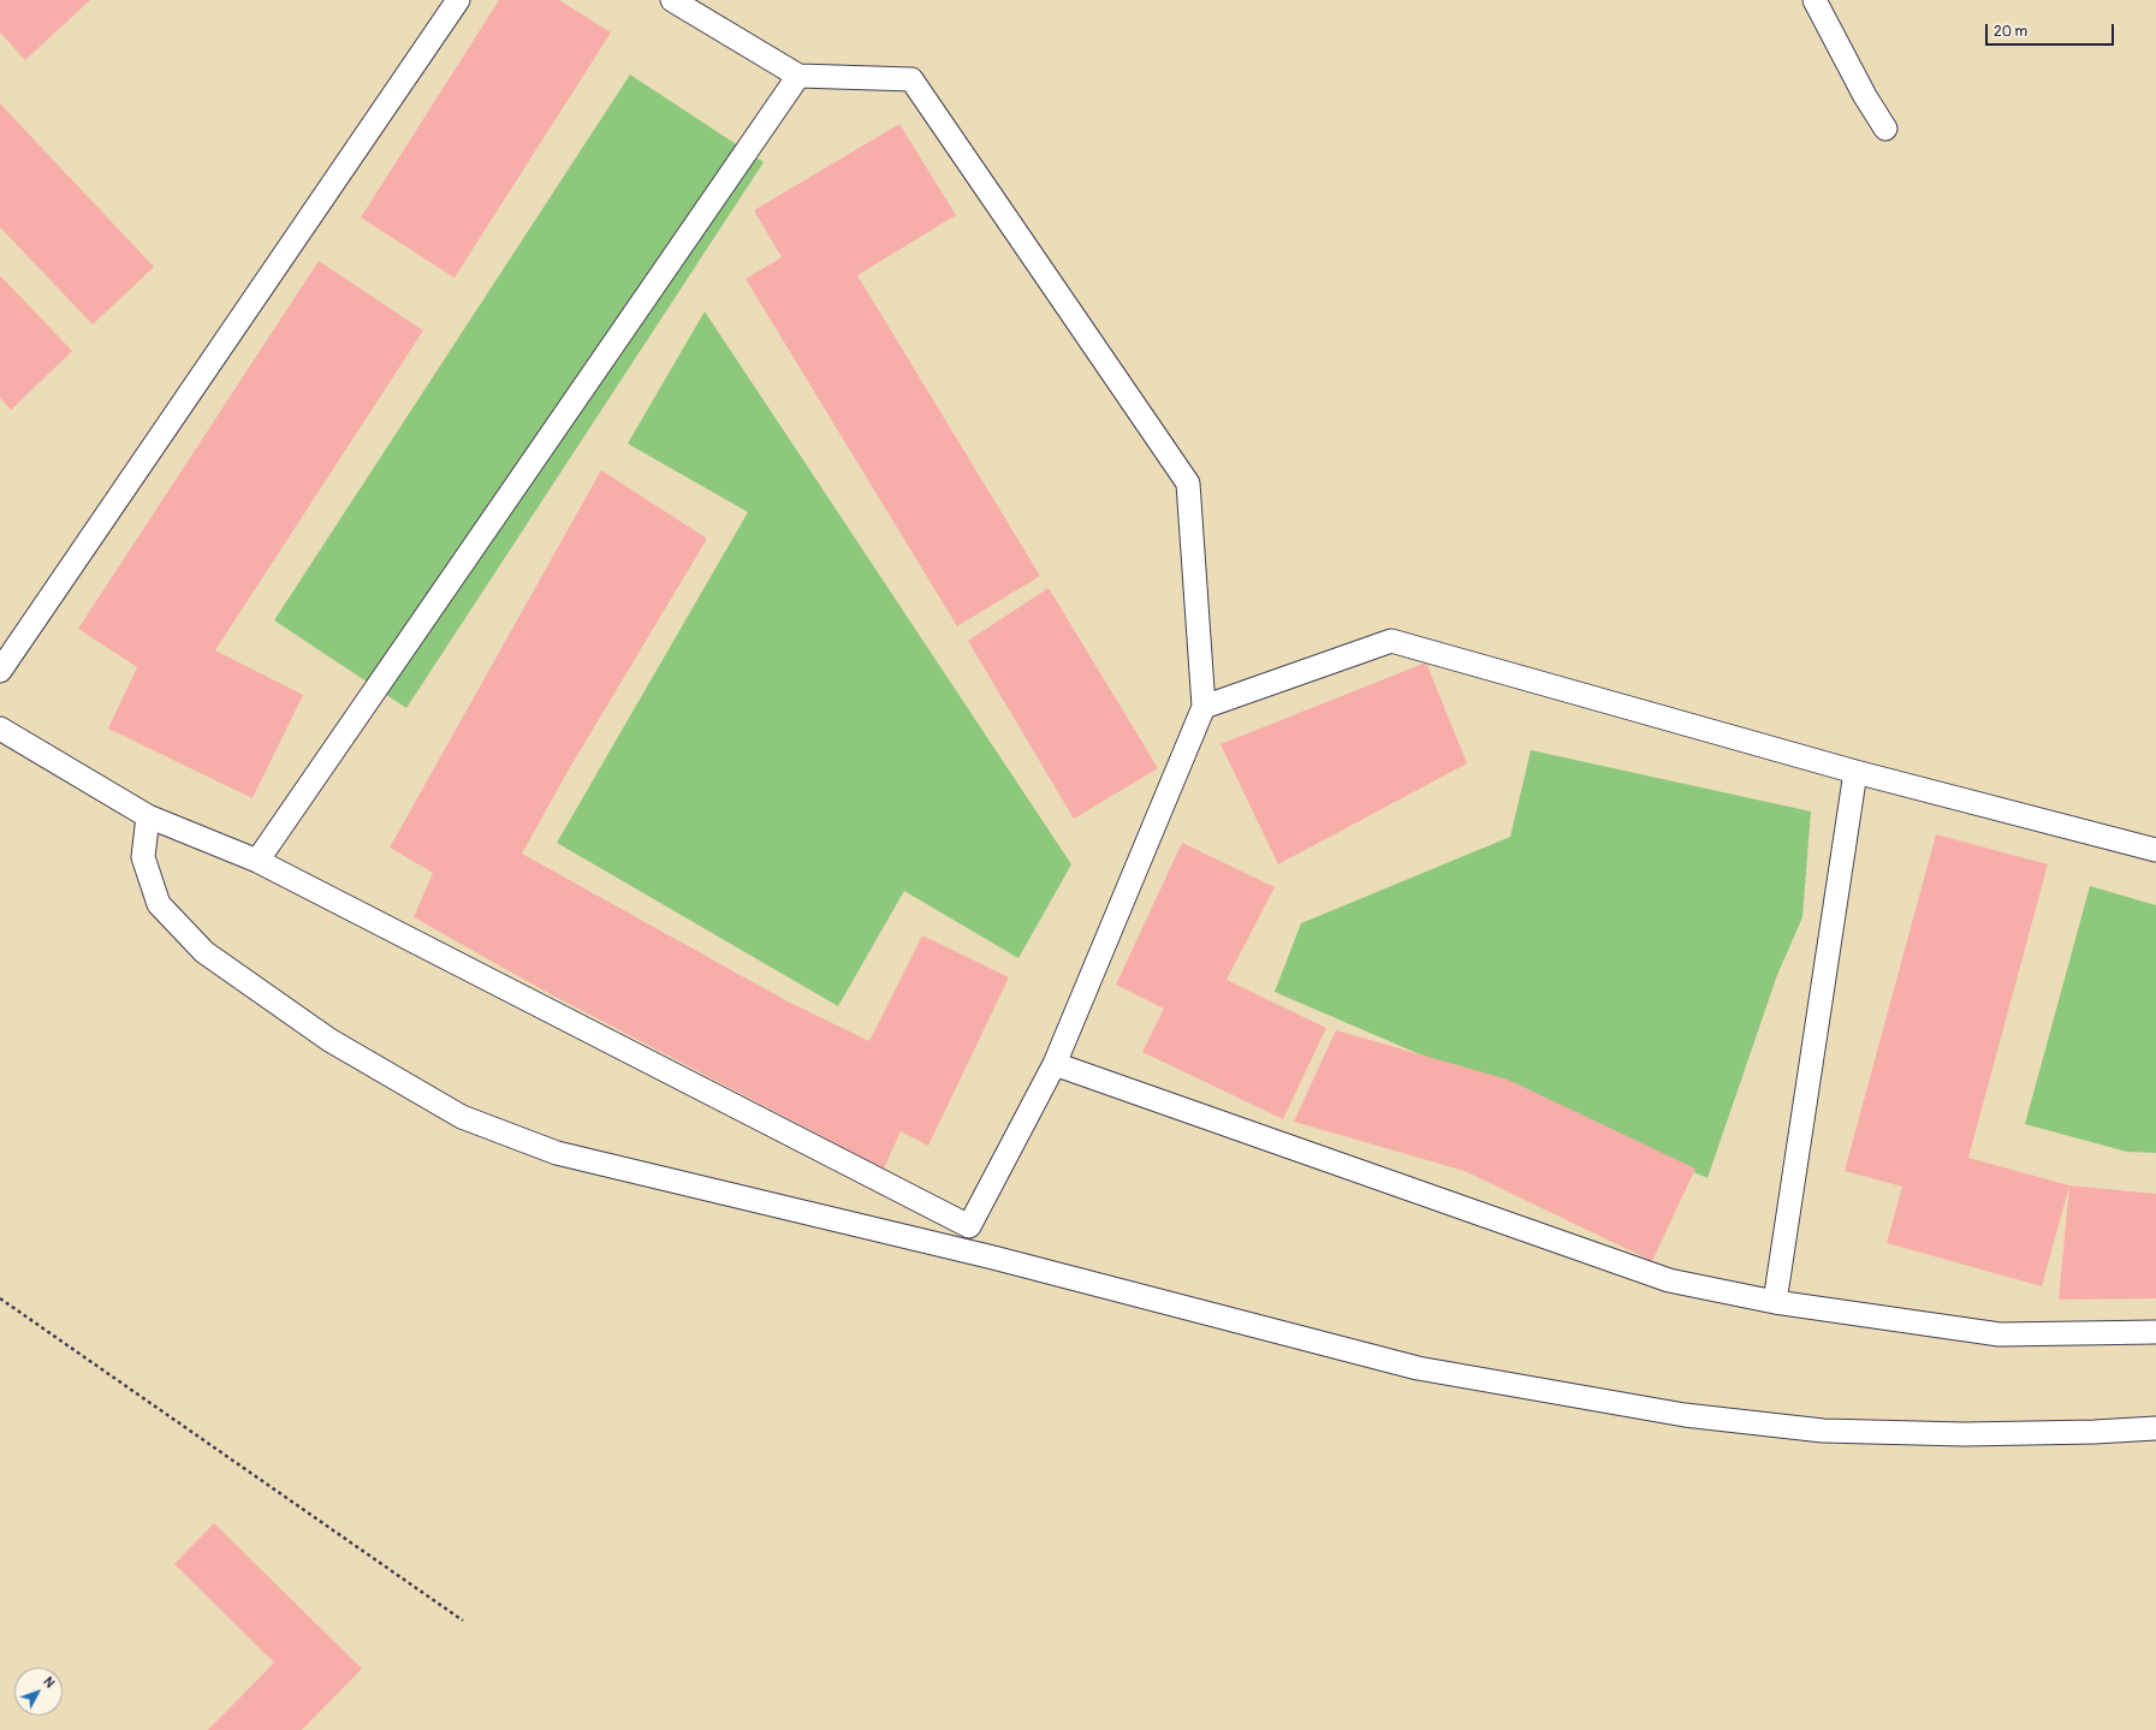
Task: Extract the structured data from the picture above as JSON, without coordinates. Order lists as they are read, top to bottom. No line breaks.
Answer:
{"scale_bar":"20 m","north":"top right"}
